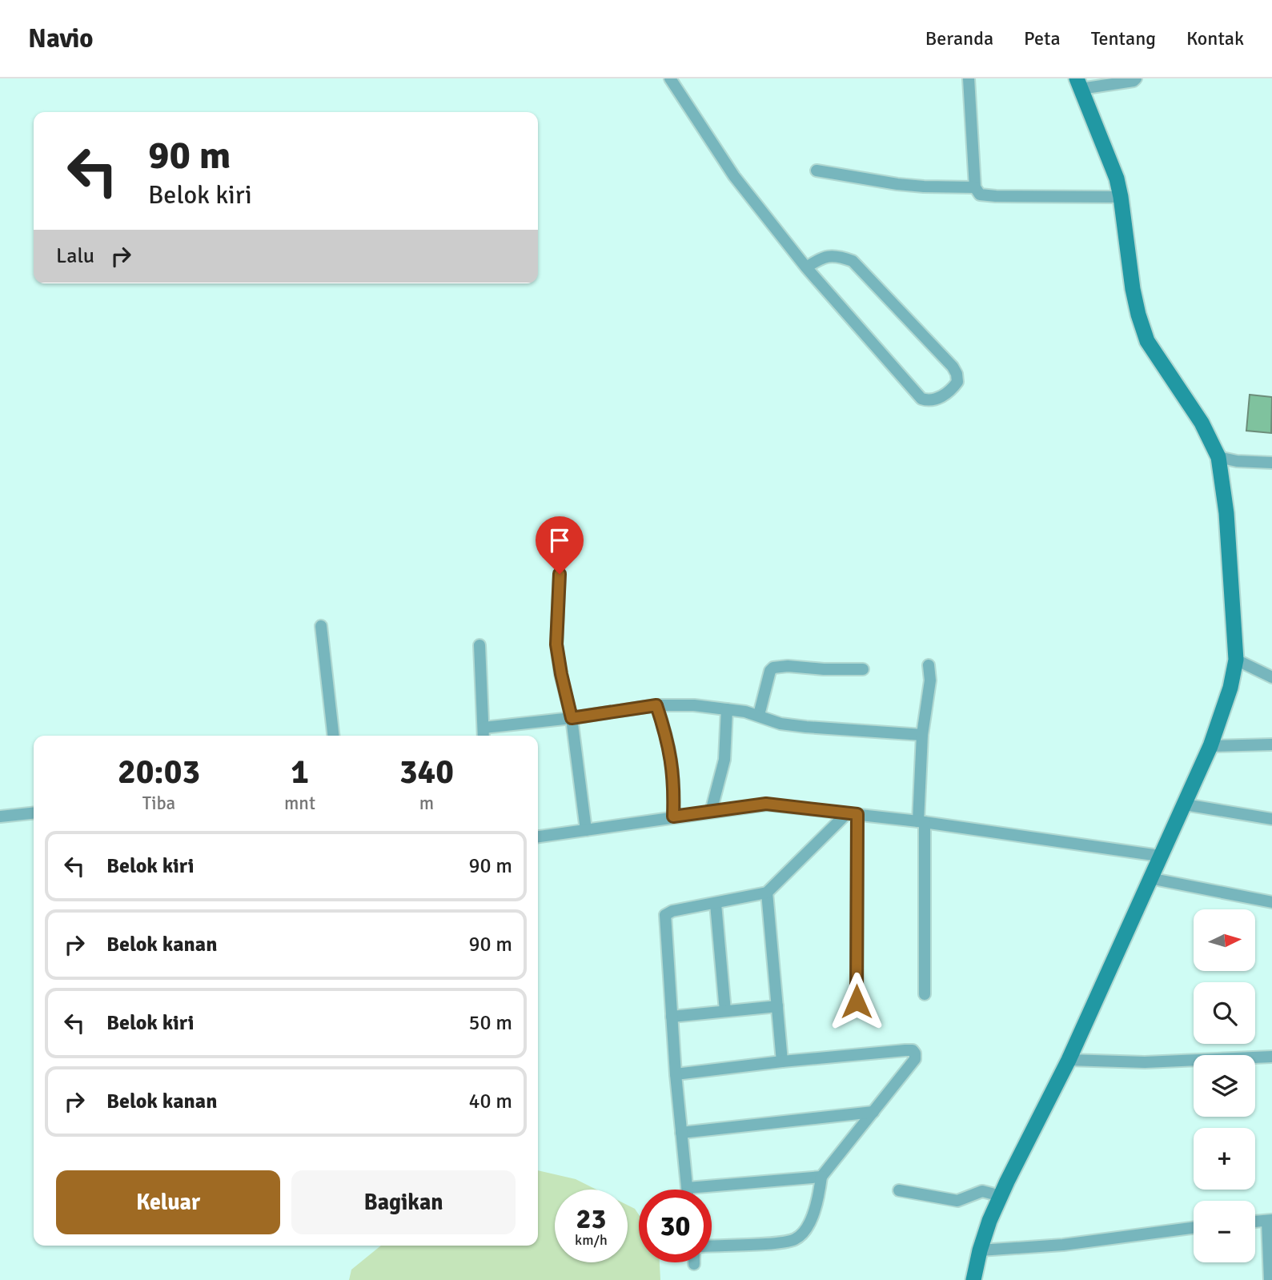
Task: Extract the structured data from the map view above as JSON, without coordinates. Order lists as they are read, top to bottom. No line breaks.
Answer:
{"north":"right","page":{"header":"Navio","nav":["Beranda","Peta","Tentang","Kontak"],"turn":["90 m","Belok kiri"],"then":"Lalu","eta":["20:03","Tiba","1","mnt","340","m"],"list":[{"name":"Belok kiri","value":"90 m"},{"name":"Belok kanan","value":"90 m"},{"name":"Belok kiri","value":"50 m"},{"name":"Belok kanan","value":"40 m"}],"map_buttons":["+","−"],"buttons":["Keluar","Bagikan"],"speed":"23 km/h","limit":"30"}}
